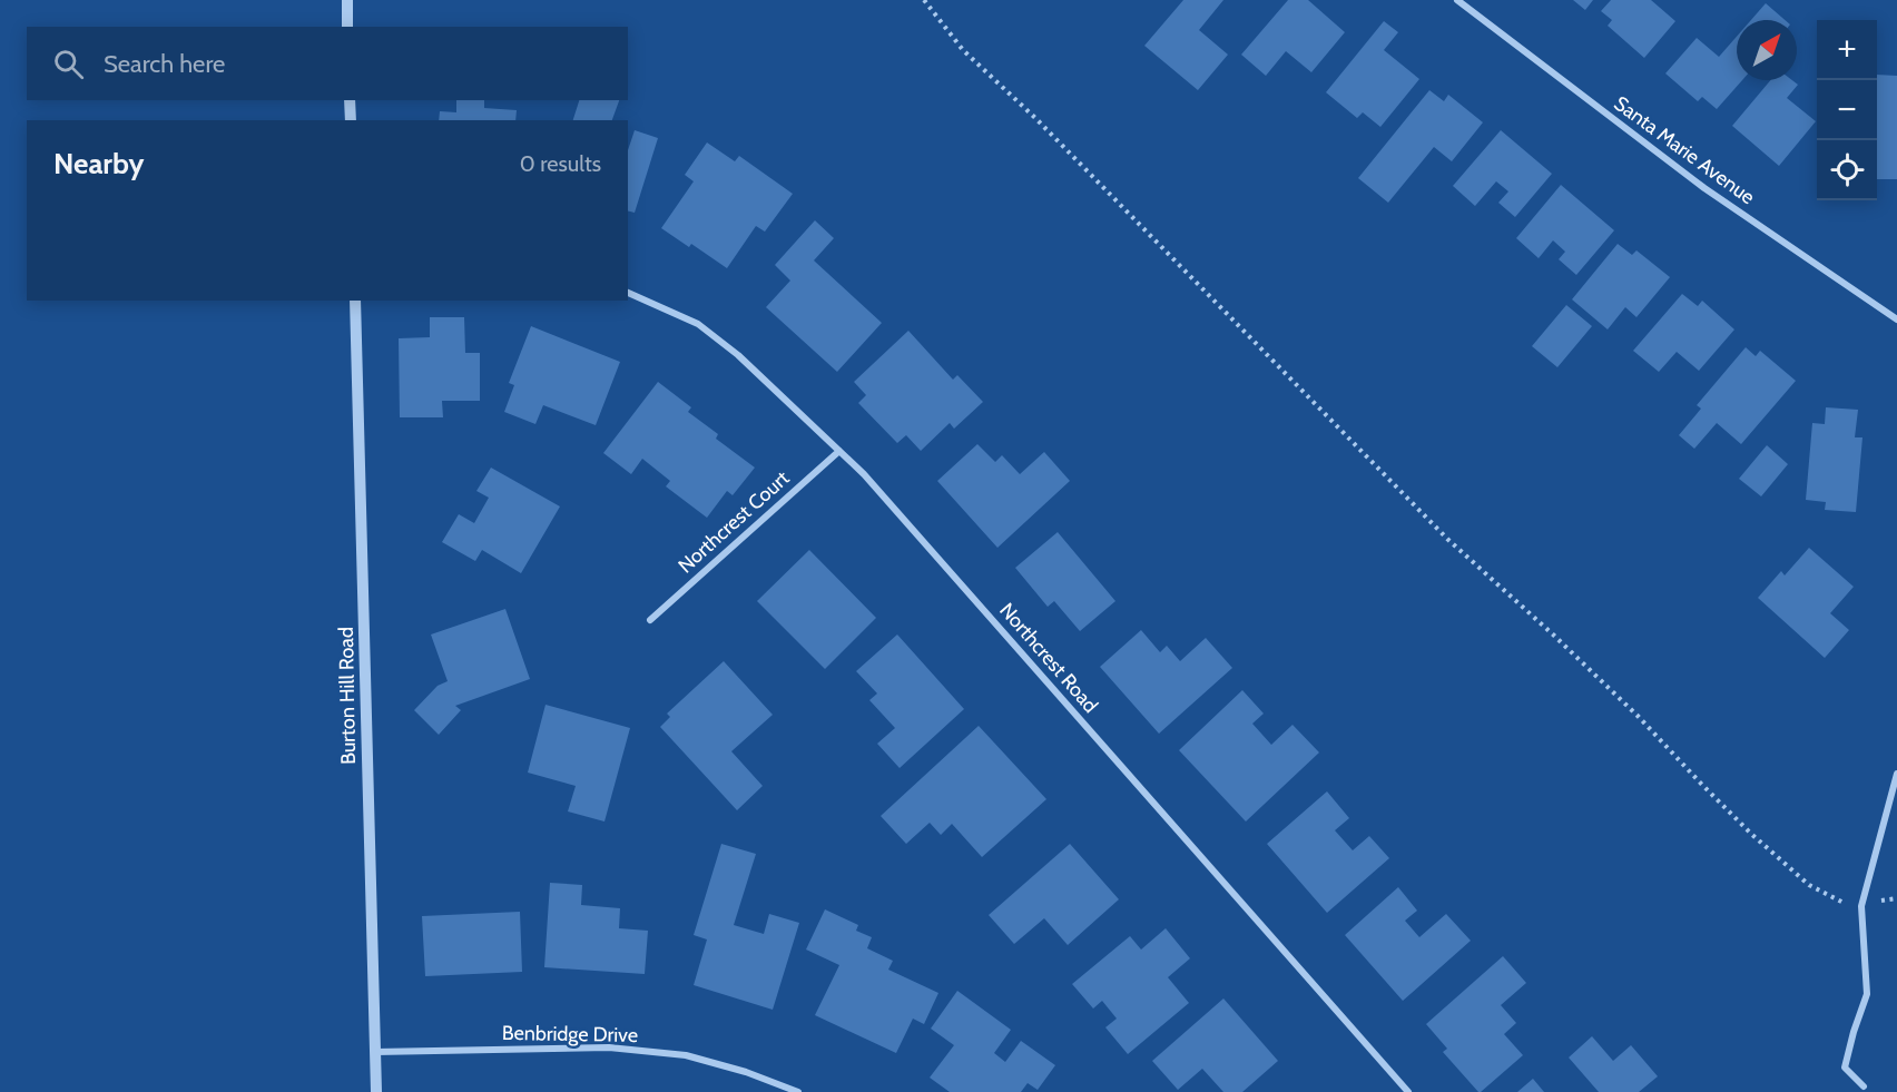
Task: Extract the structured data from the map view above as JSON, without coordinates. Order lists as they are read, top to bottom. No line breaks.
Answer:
{"streets":{"street":["Santa Marie Avenue","Northcrest Court","Northcrest Road","Burton Hill Road","Benbridge Drive"]},"crossings":[["Northcrest Court","Northcrest Road"],["Burton Hill Road","Benbridge Drive"]],"north":"top right","page":{"map_buttons":["+","−"],"search":"Search here","heading":["Nearby","0 results"]}}
